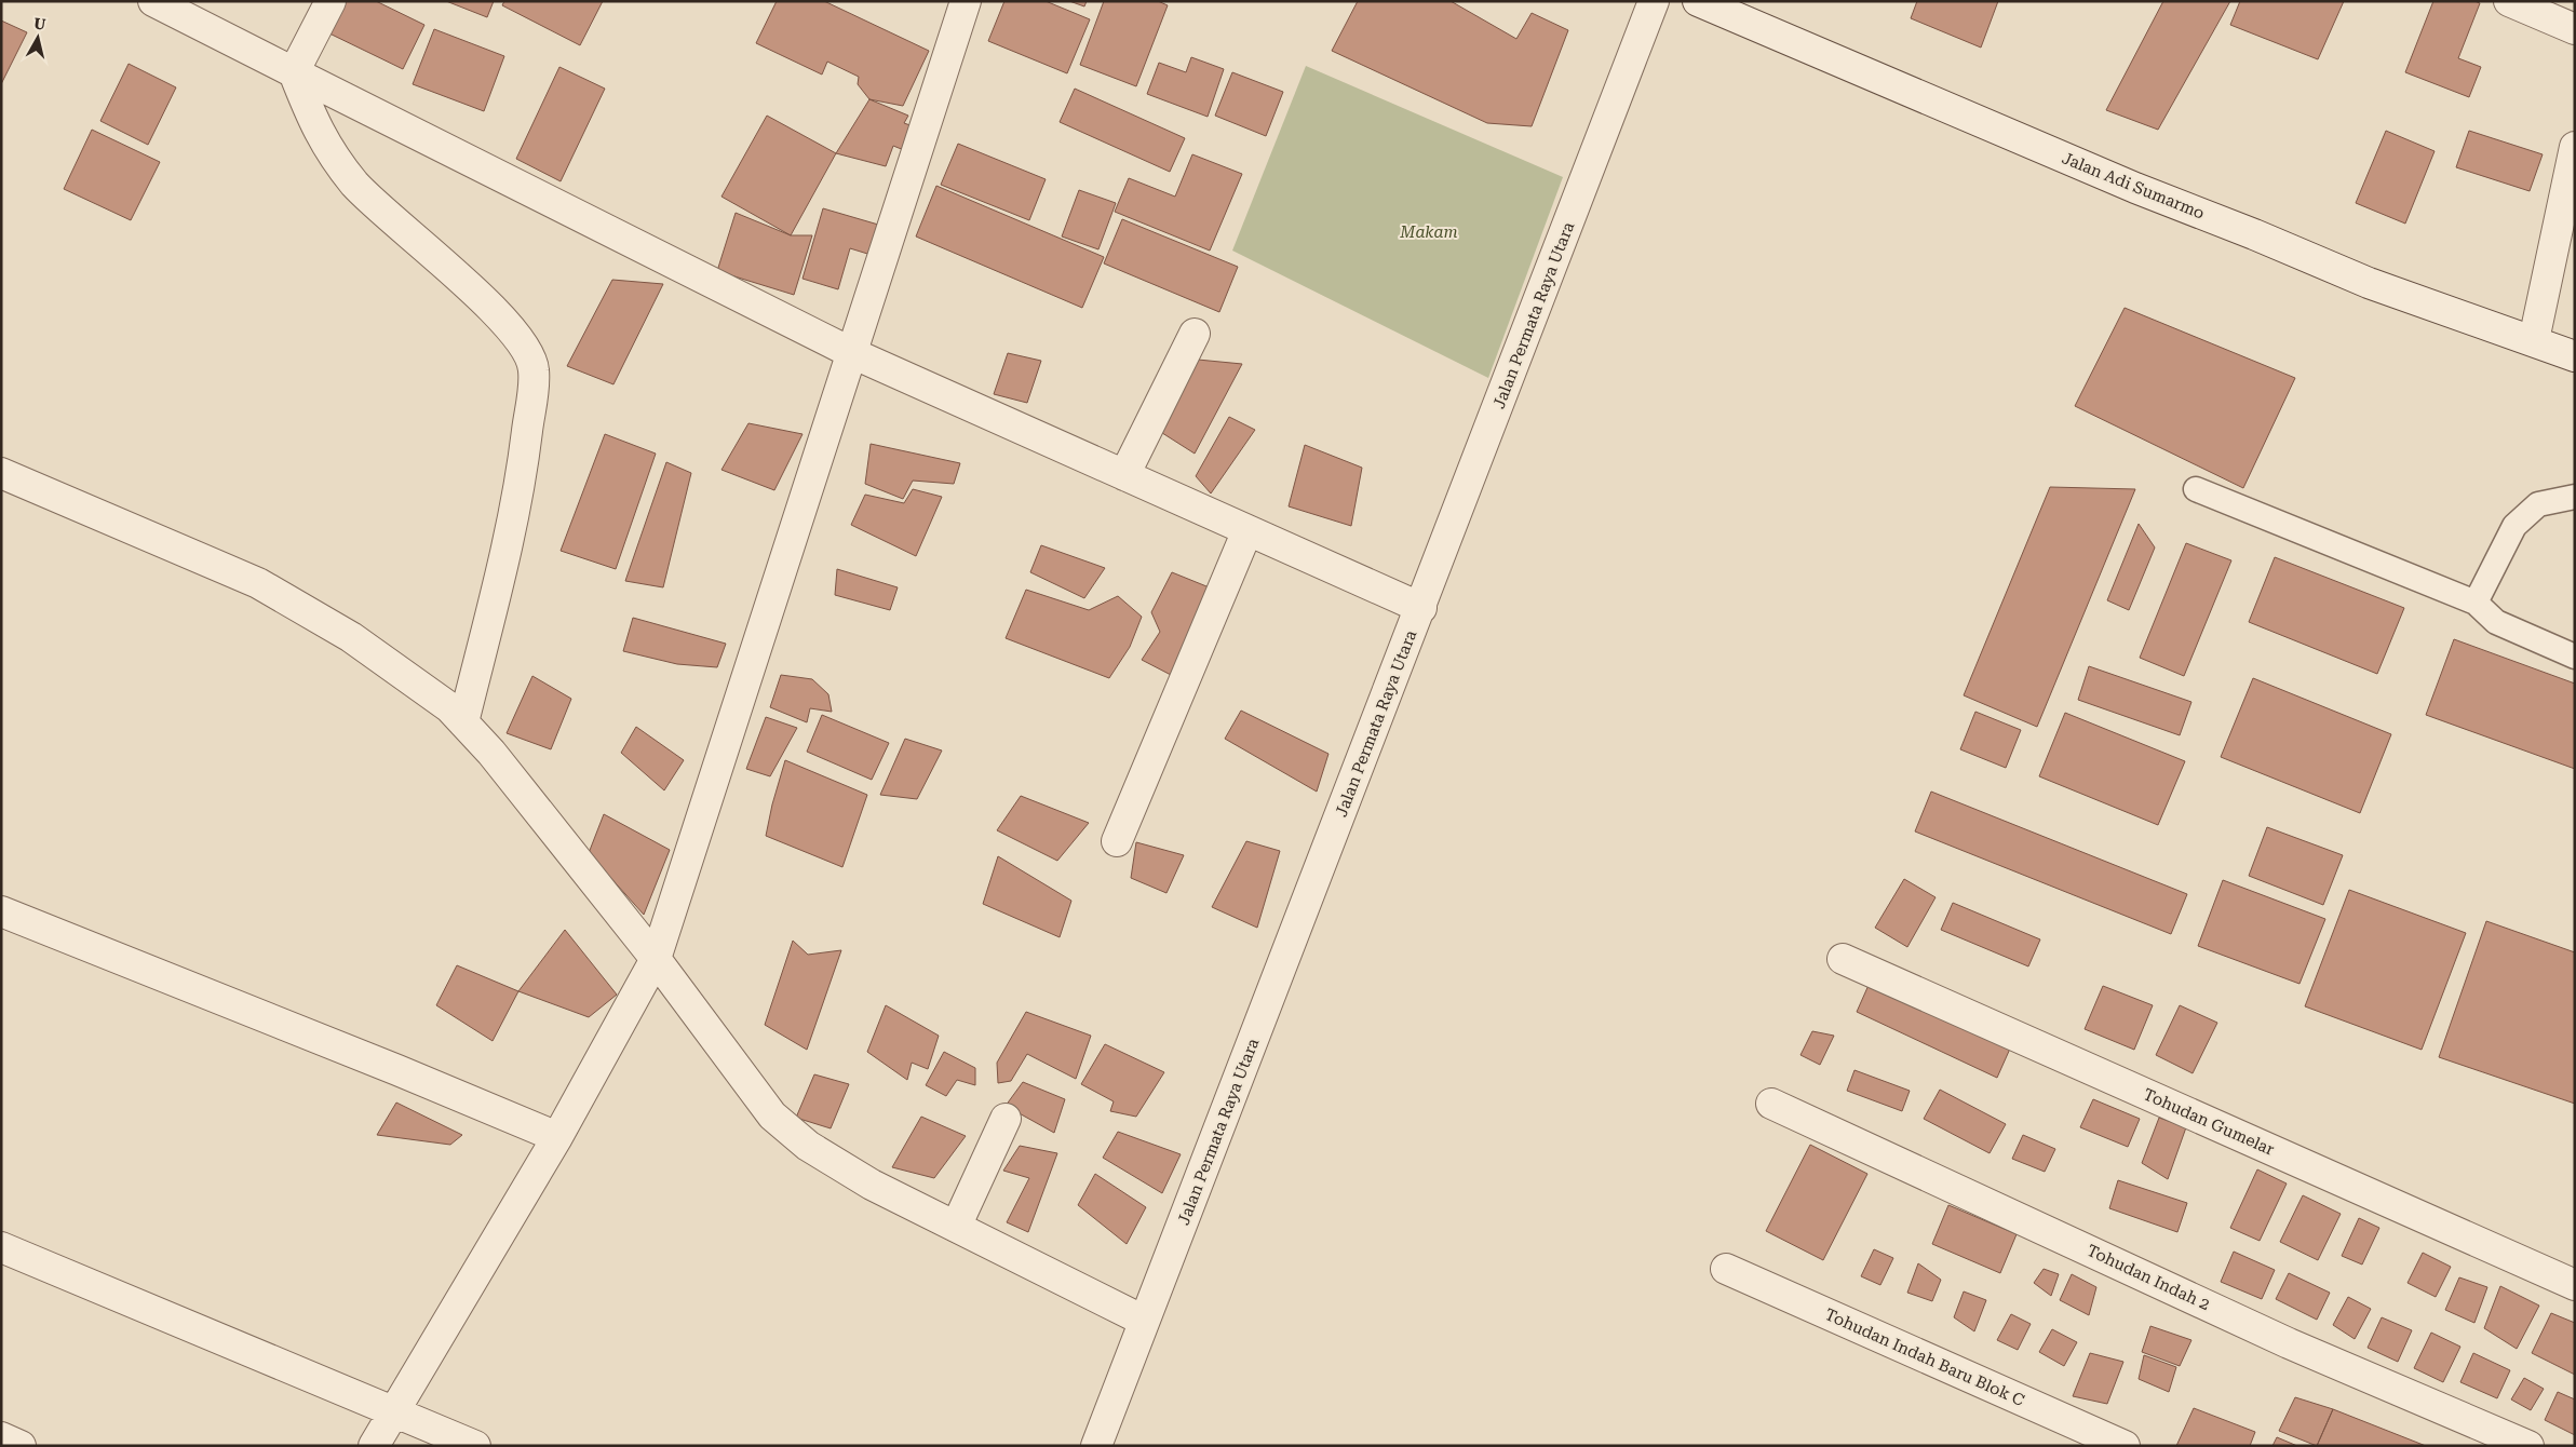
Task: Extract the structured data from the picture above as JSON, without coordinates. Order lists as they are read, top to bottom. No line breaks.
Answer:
{"streets":{"street":["Jalan Adi Sumarmo","Jalan Permata Raya Utara","Tohudan Gumelar","Tohudan Indah 2","Tohudan Indah Baru Blok C"]},"parks":["Makam"],"north":"top"}
